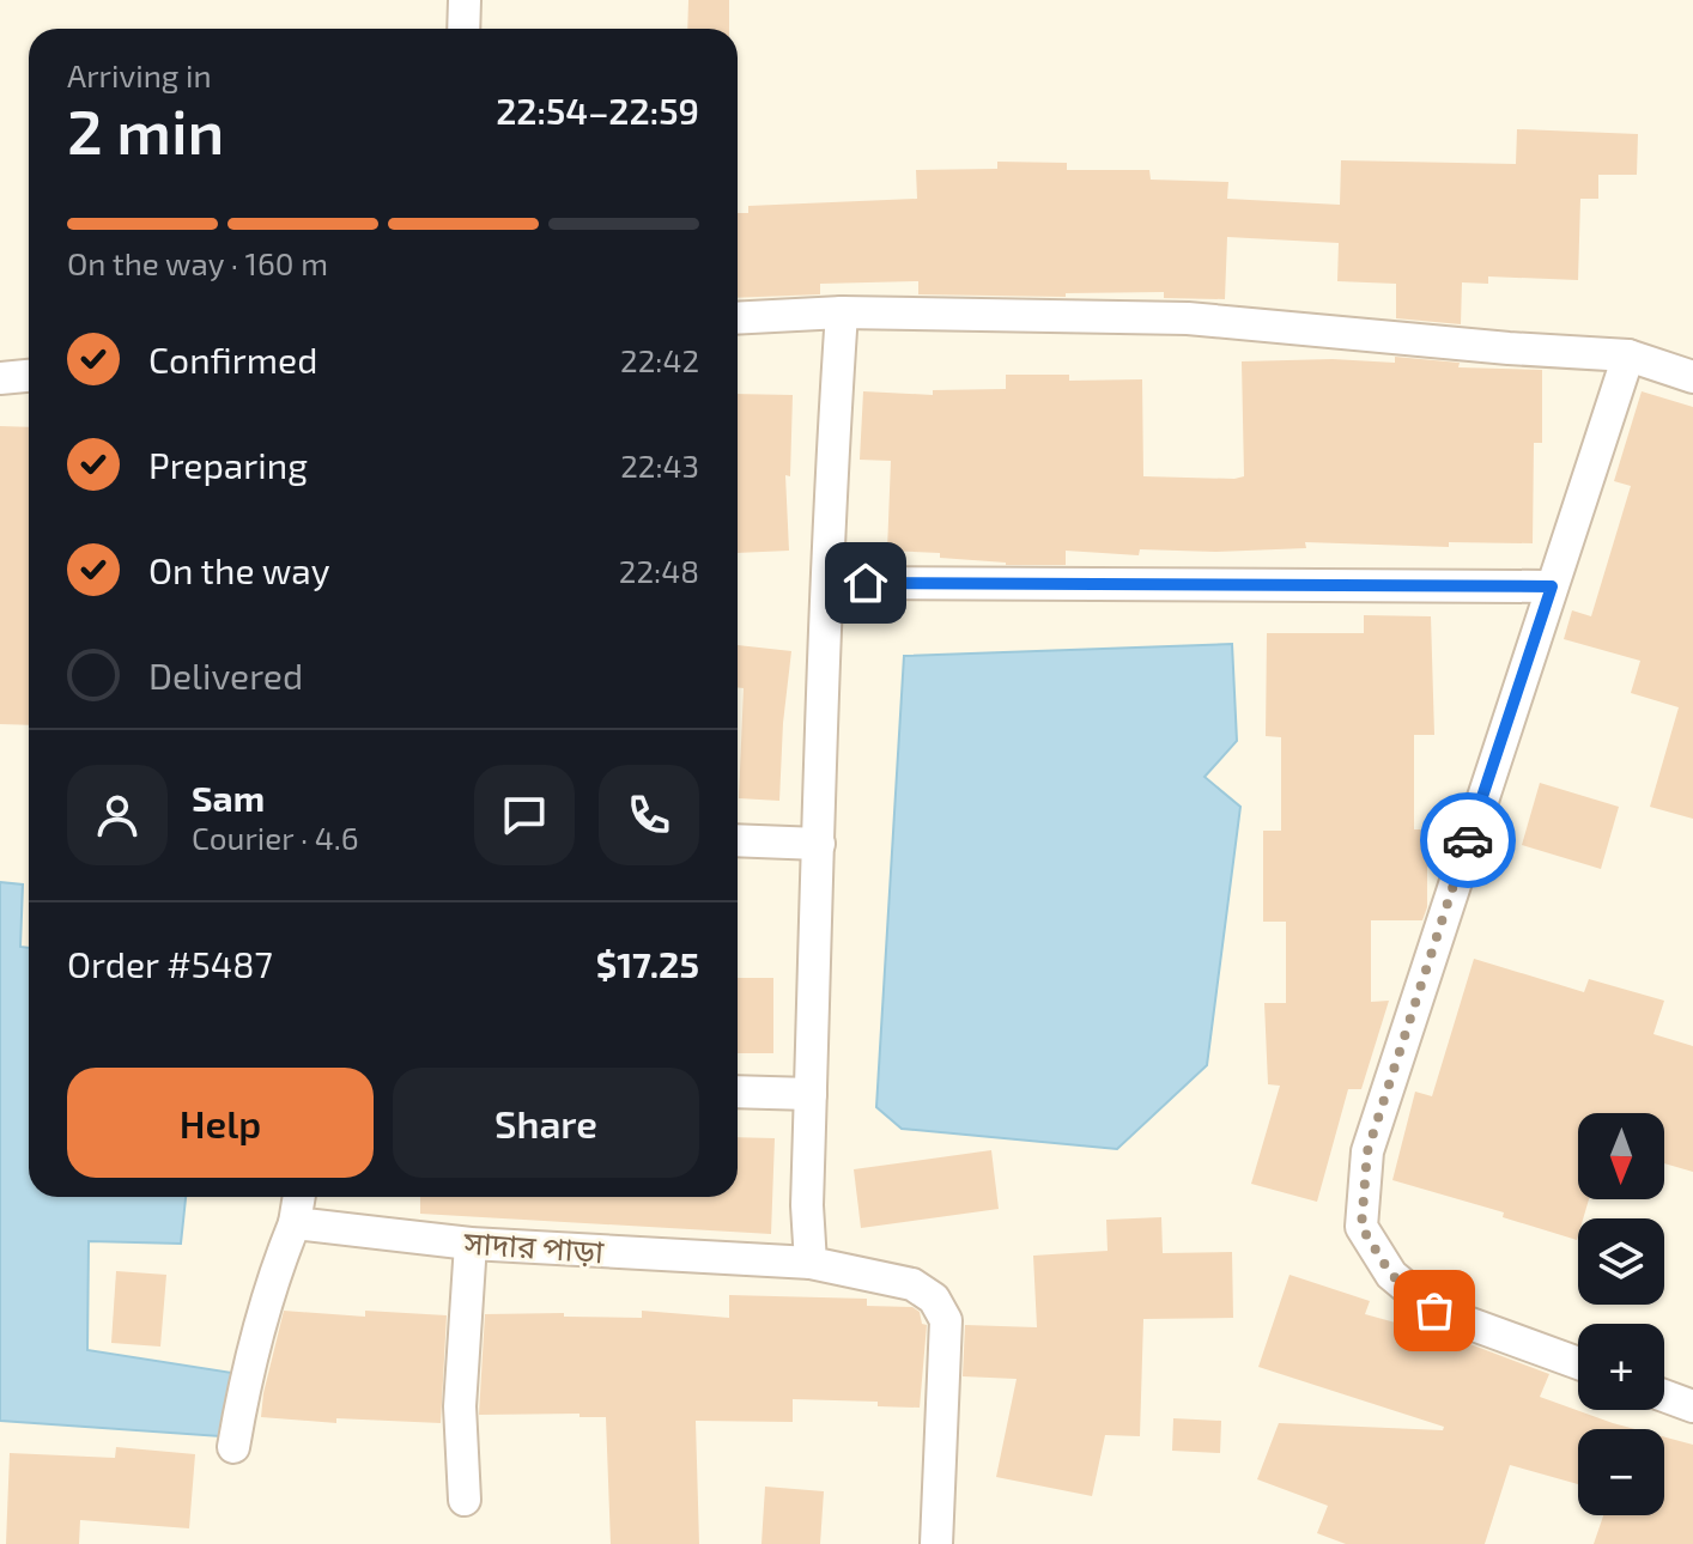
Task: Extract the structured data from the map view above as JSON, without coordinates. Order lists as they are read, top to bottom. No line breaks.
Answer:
{"streets":{"street":["সাদার পাড়া"]},"north":"bottom","page":{"heading":["2 min","Arriving in","22:54–22:59"],"panel":["Sam","Courier · 4.6","Order #5487","$17.25"],"bar":"On the way · 160 m","list":[["Confirmed","22:42"],["Preparing","22:43"],["On the way","22:48"],"Delivered"],"buttons":["Help","Share"],"map_buttons":["+","−"]}}
